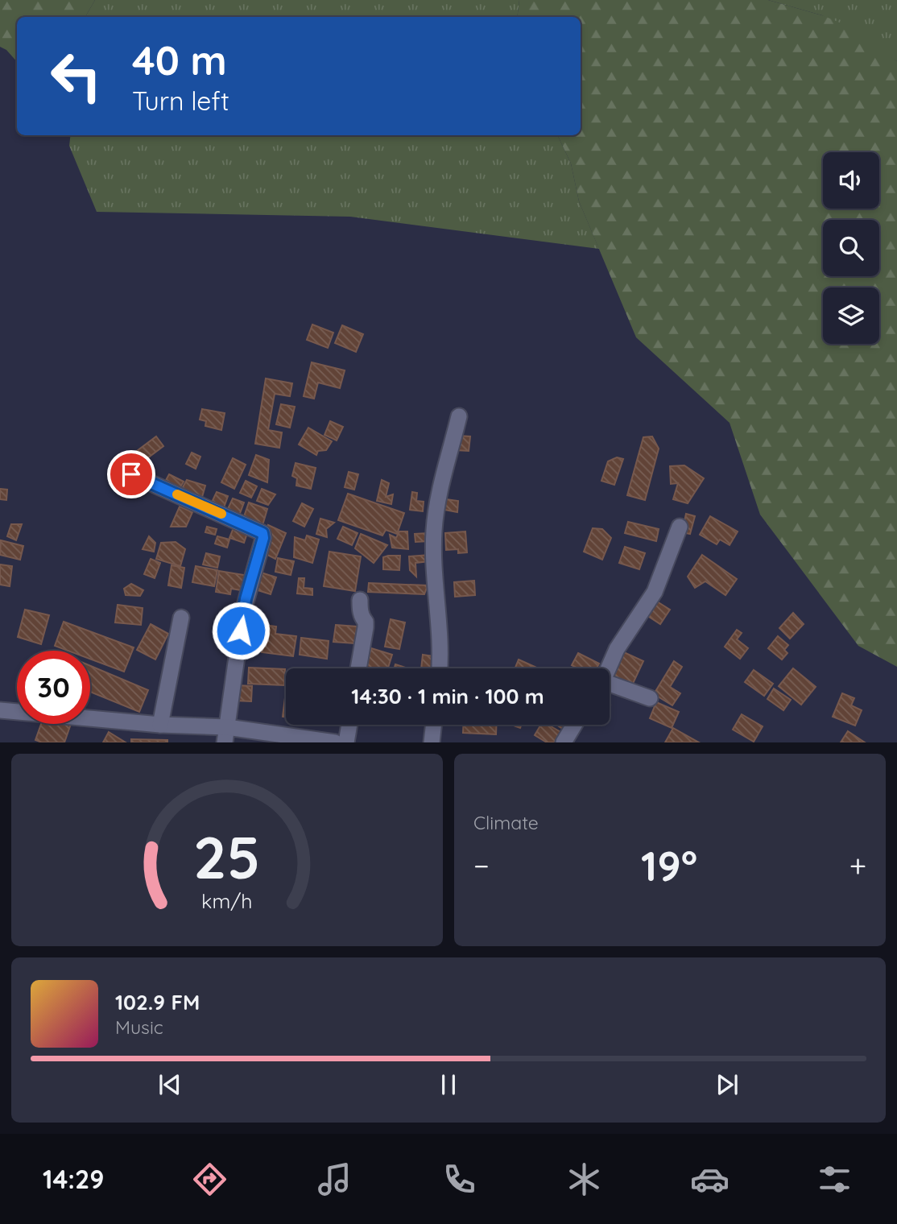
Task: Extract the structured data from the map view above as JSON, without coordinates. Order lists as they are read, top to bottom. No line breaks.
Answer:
{"page":{"turn":["40 m","Turn left"],"limit":"30","trip":"14:30 · 1 min · 100 m","tile":"Climate","heat":["−","19°","+"],"song":["102.9 FM","Music"],"tabs":"14:29","gauge":["25","km/h"]}}
